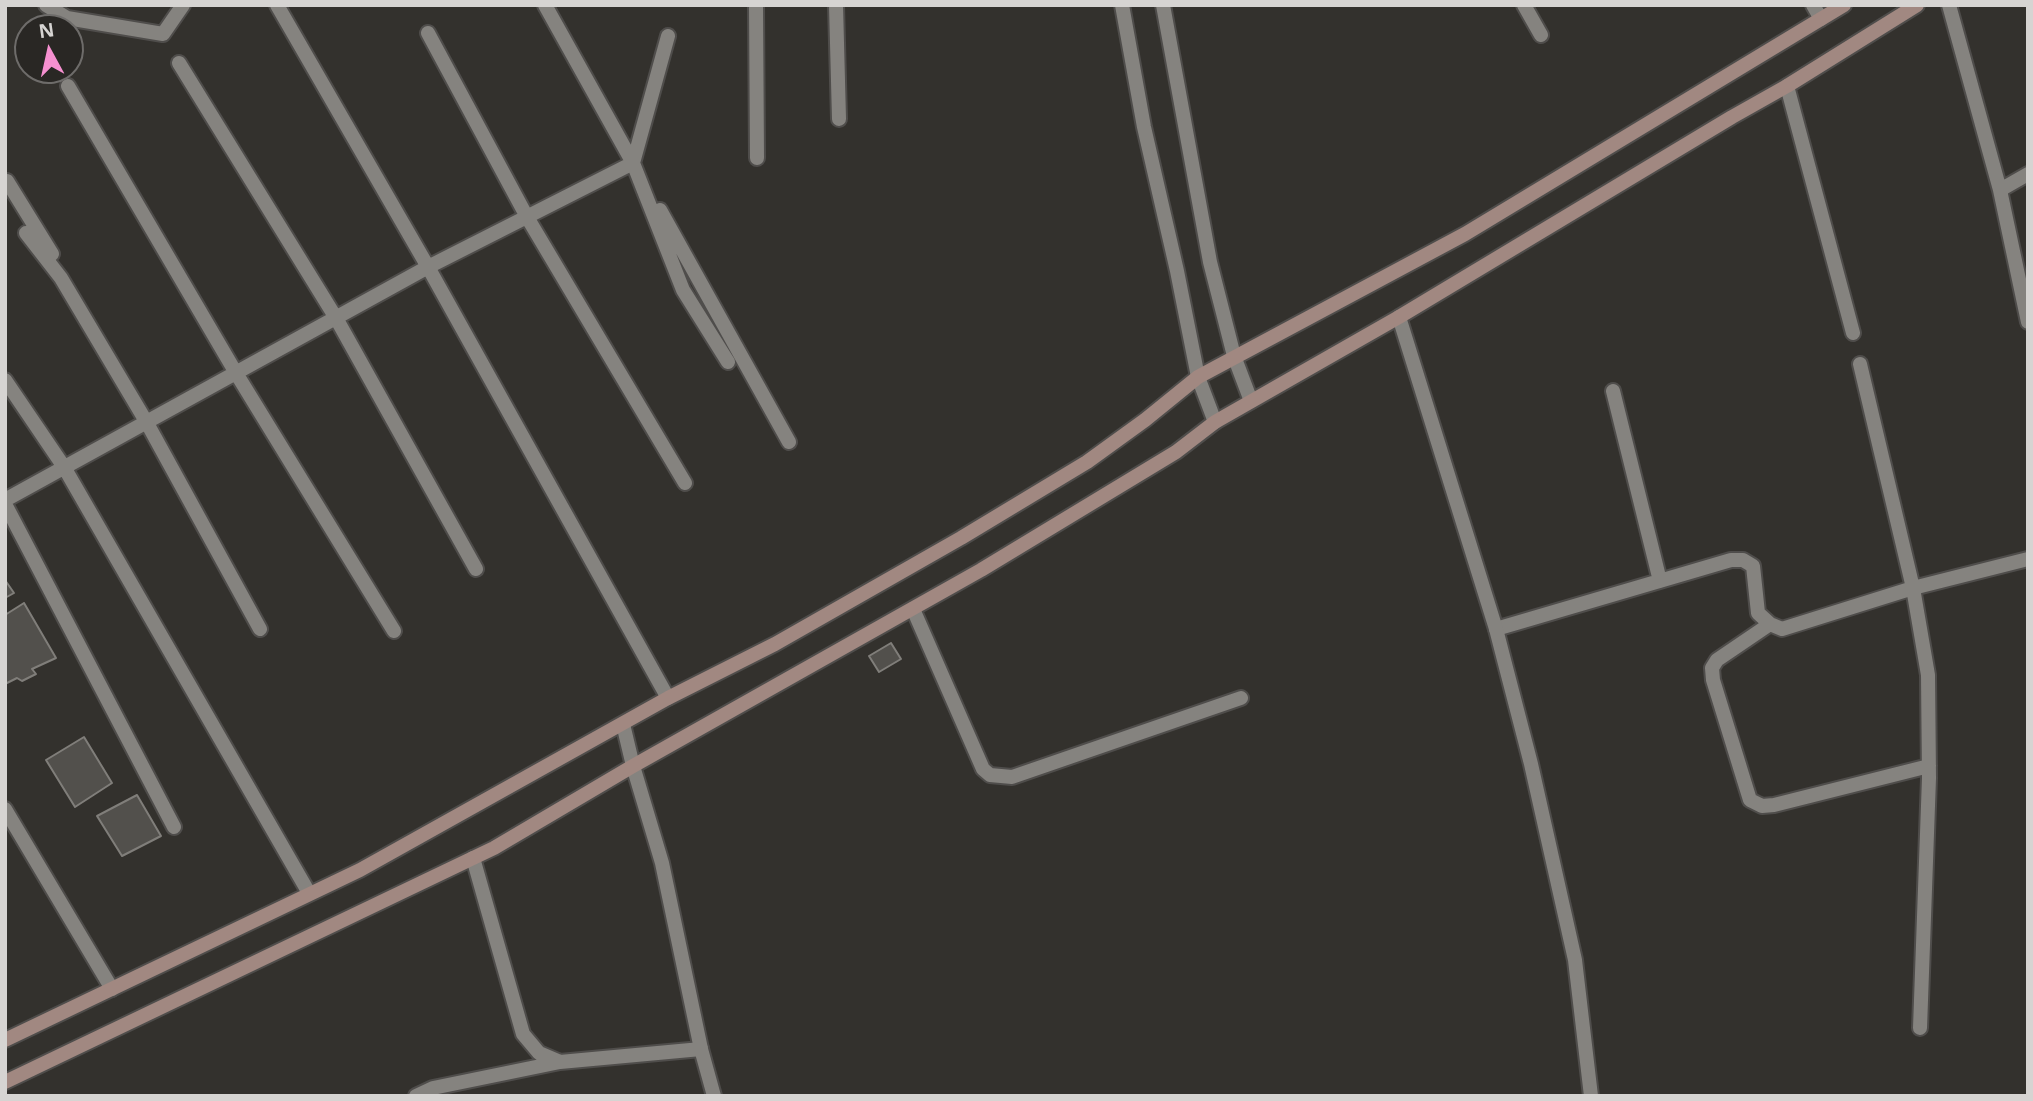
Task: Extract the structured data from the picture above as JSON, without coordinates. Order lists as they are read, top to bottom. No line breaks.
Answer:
{"north":"top"}
